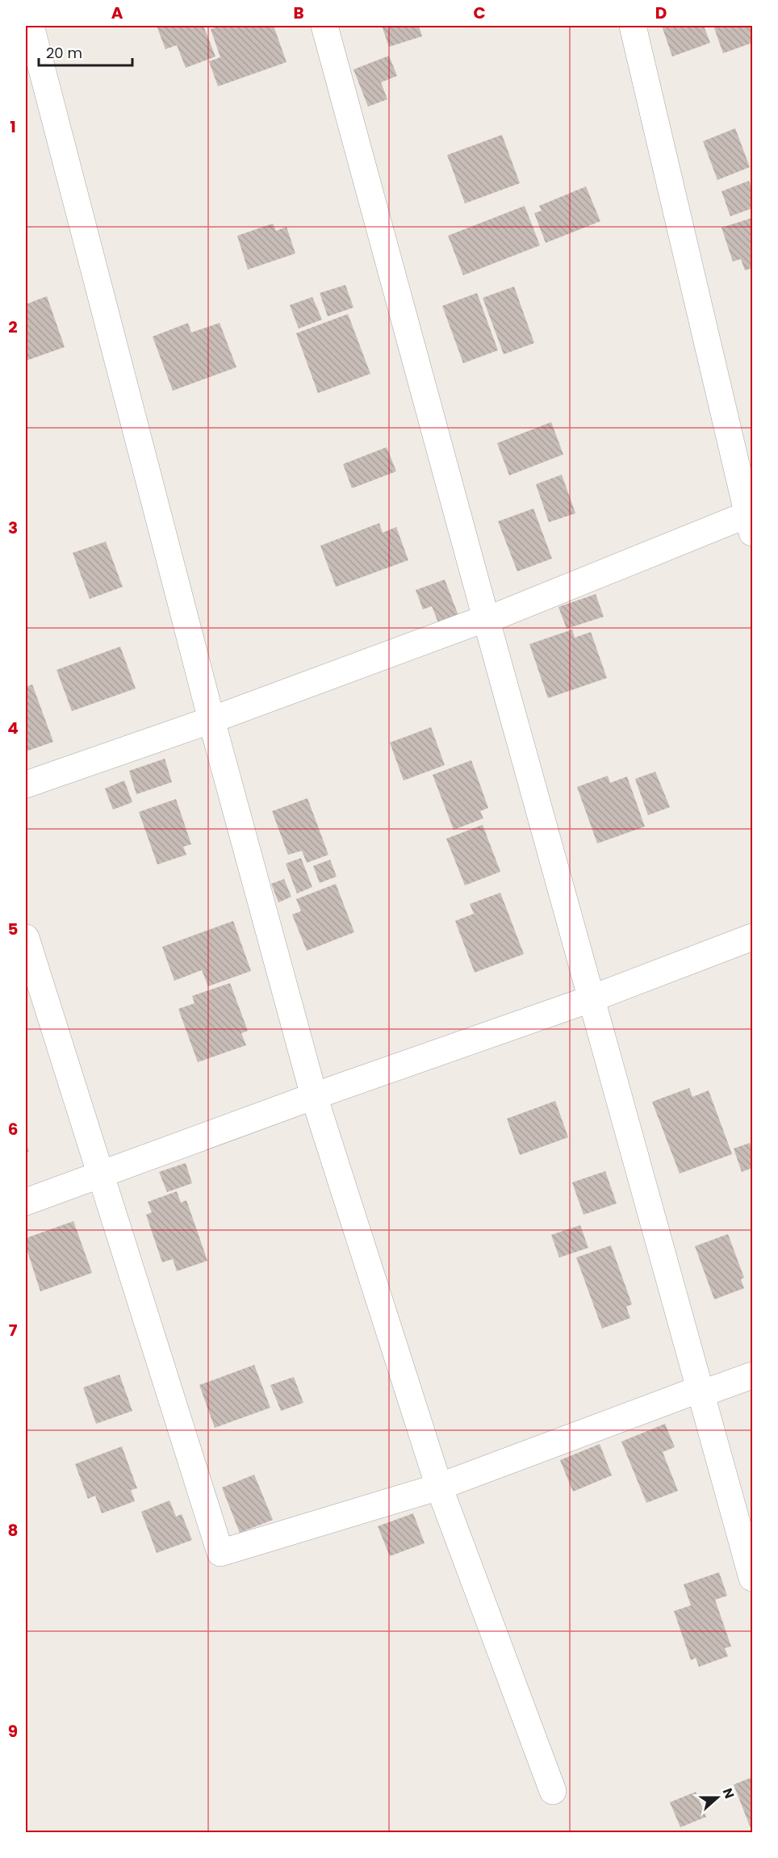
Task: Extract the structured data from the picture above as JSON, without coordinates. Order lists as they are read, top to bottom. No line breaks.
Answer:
{"scale_bar":"20 m","north":"right","grid":{"columns":["A","B","C","D"],"rows":["1","2","3","4","5","6","7","8","9"]}}
